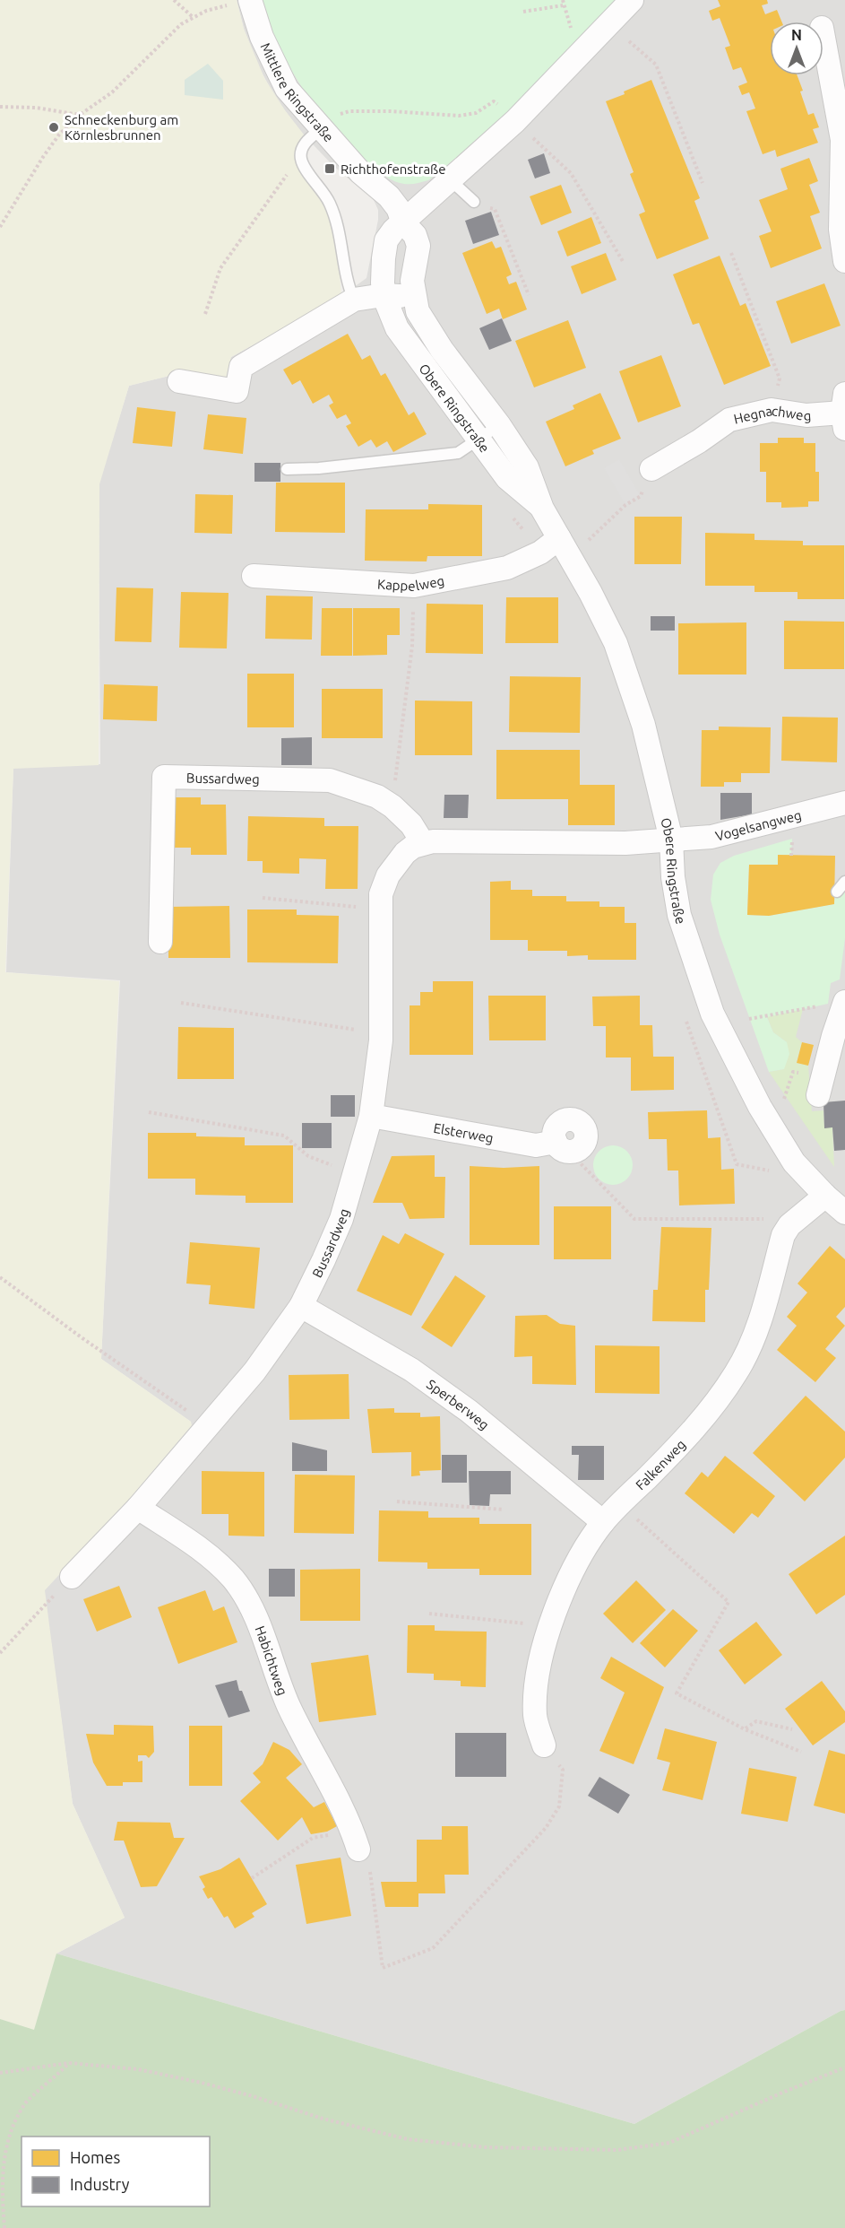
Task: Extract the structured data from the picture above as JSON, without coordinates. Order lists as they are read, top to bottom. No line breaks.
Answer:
{"streets":{"street":["Mittlere Ringstraße","Obere Ringstraße","Hegnachweg","Kappelweg","Bussardweg","Vogelsangweg","Elsterweg","Sperberweg","Falkenweg","Habichtweg"]},"crossings":[["Mittlere Ringstraße","Obere Ringstraße"],["Obere Ringstraße","Kappelweg"],["Obere Ringstraße","Bussardweg"],["Obere Ringstraße","Vogelsangweg"],["Obere Ringstraße","Falkenweg"],["Bussardweg","Vogelsangweg"],["Bussardweg","Elsterweg"],["Bussardweg","Sperberweg"],["Bussardweg","Habichtweg"],["Sperberweg","Falkenweg"]],"places":{"other":["Schneckenburg am Körnlesbrunnen"],"transit":["Richthofenstraße"]},"legend":["Homes","Industry"],"north":"top"}
